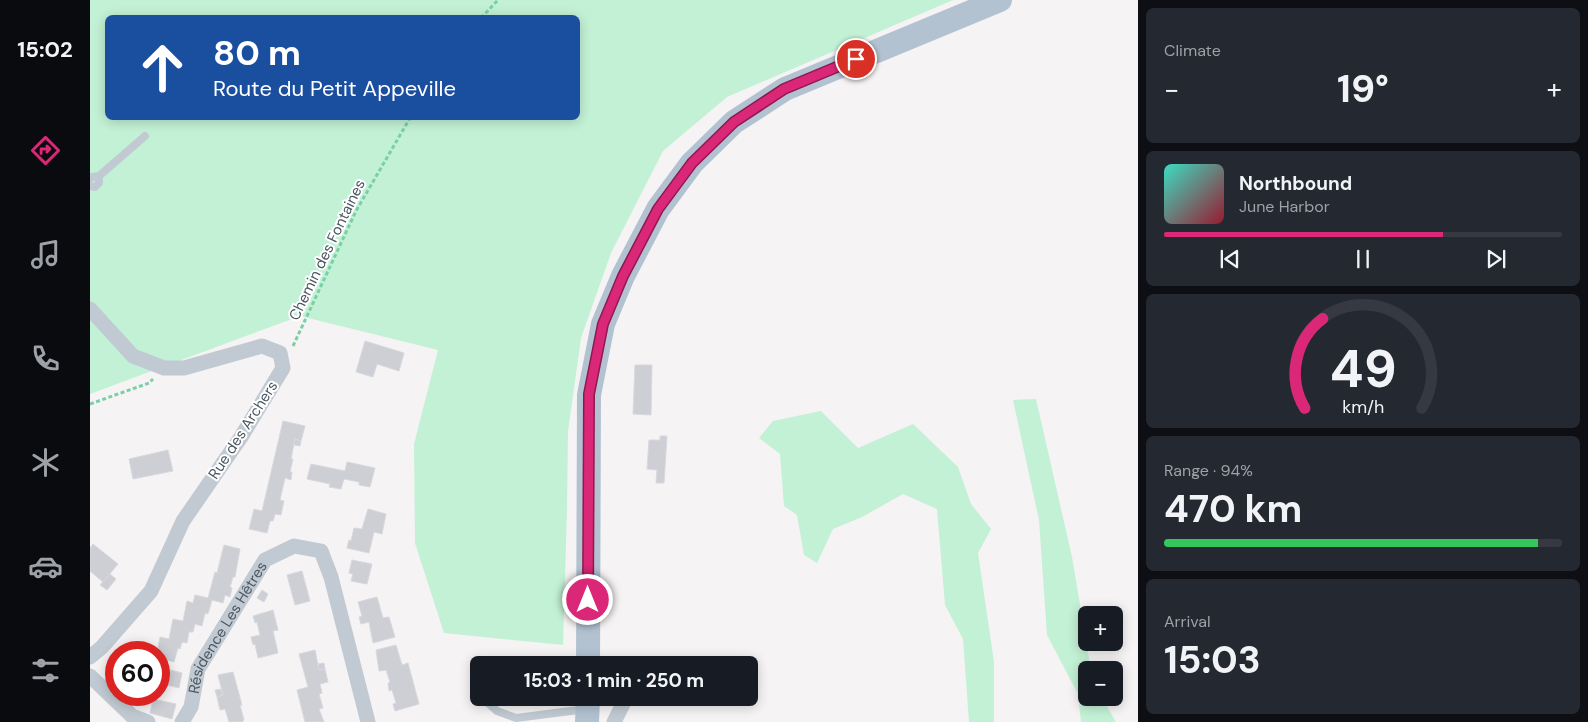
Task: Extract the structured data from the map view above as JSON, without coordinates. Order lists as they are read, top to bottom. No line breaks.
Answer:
{"streets":{"street":["Rue des Archers","Résidence Les Hêtres"],"path":["Chemin des Fontaines"]},"crossings":[["Chemin des Fontaines","Rue des Archers"]],"page":{"tabs":"15:02","tile":["Climate",["Range · 94%","470 km"],["Arrival","15:03"]],"turn":["80 m","Route du Petit Appeville"],"heat":["−","19°","+"],"song":["Northbound","June Harbor"],"map_buttons":["+","−"],"limit":"60","trip":"15:03 · 1 min · 250 m","gauge":["49","km/h"]}}
